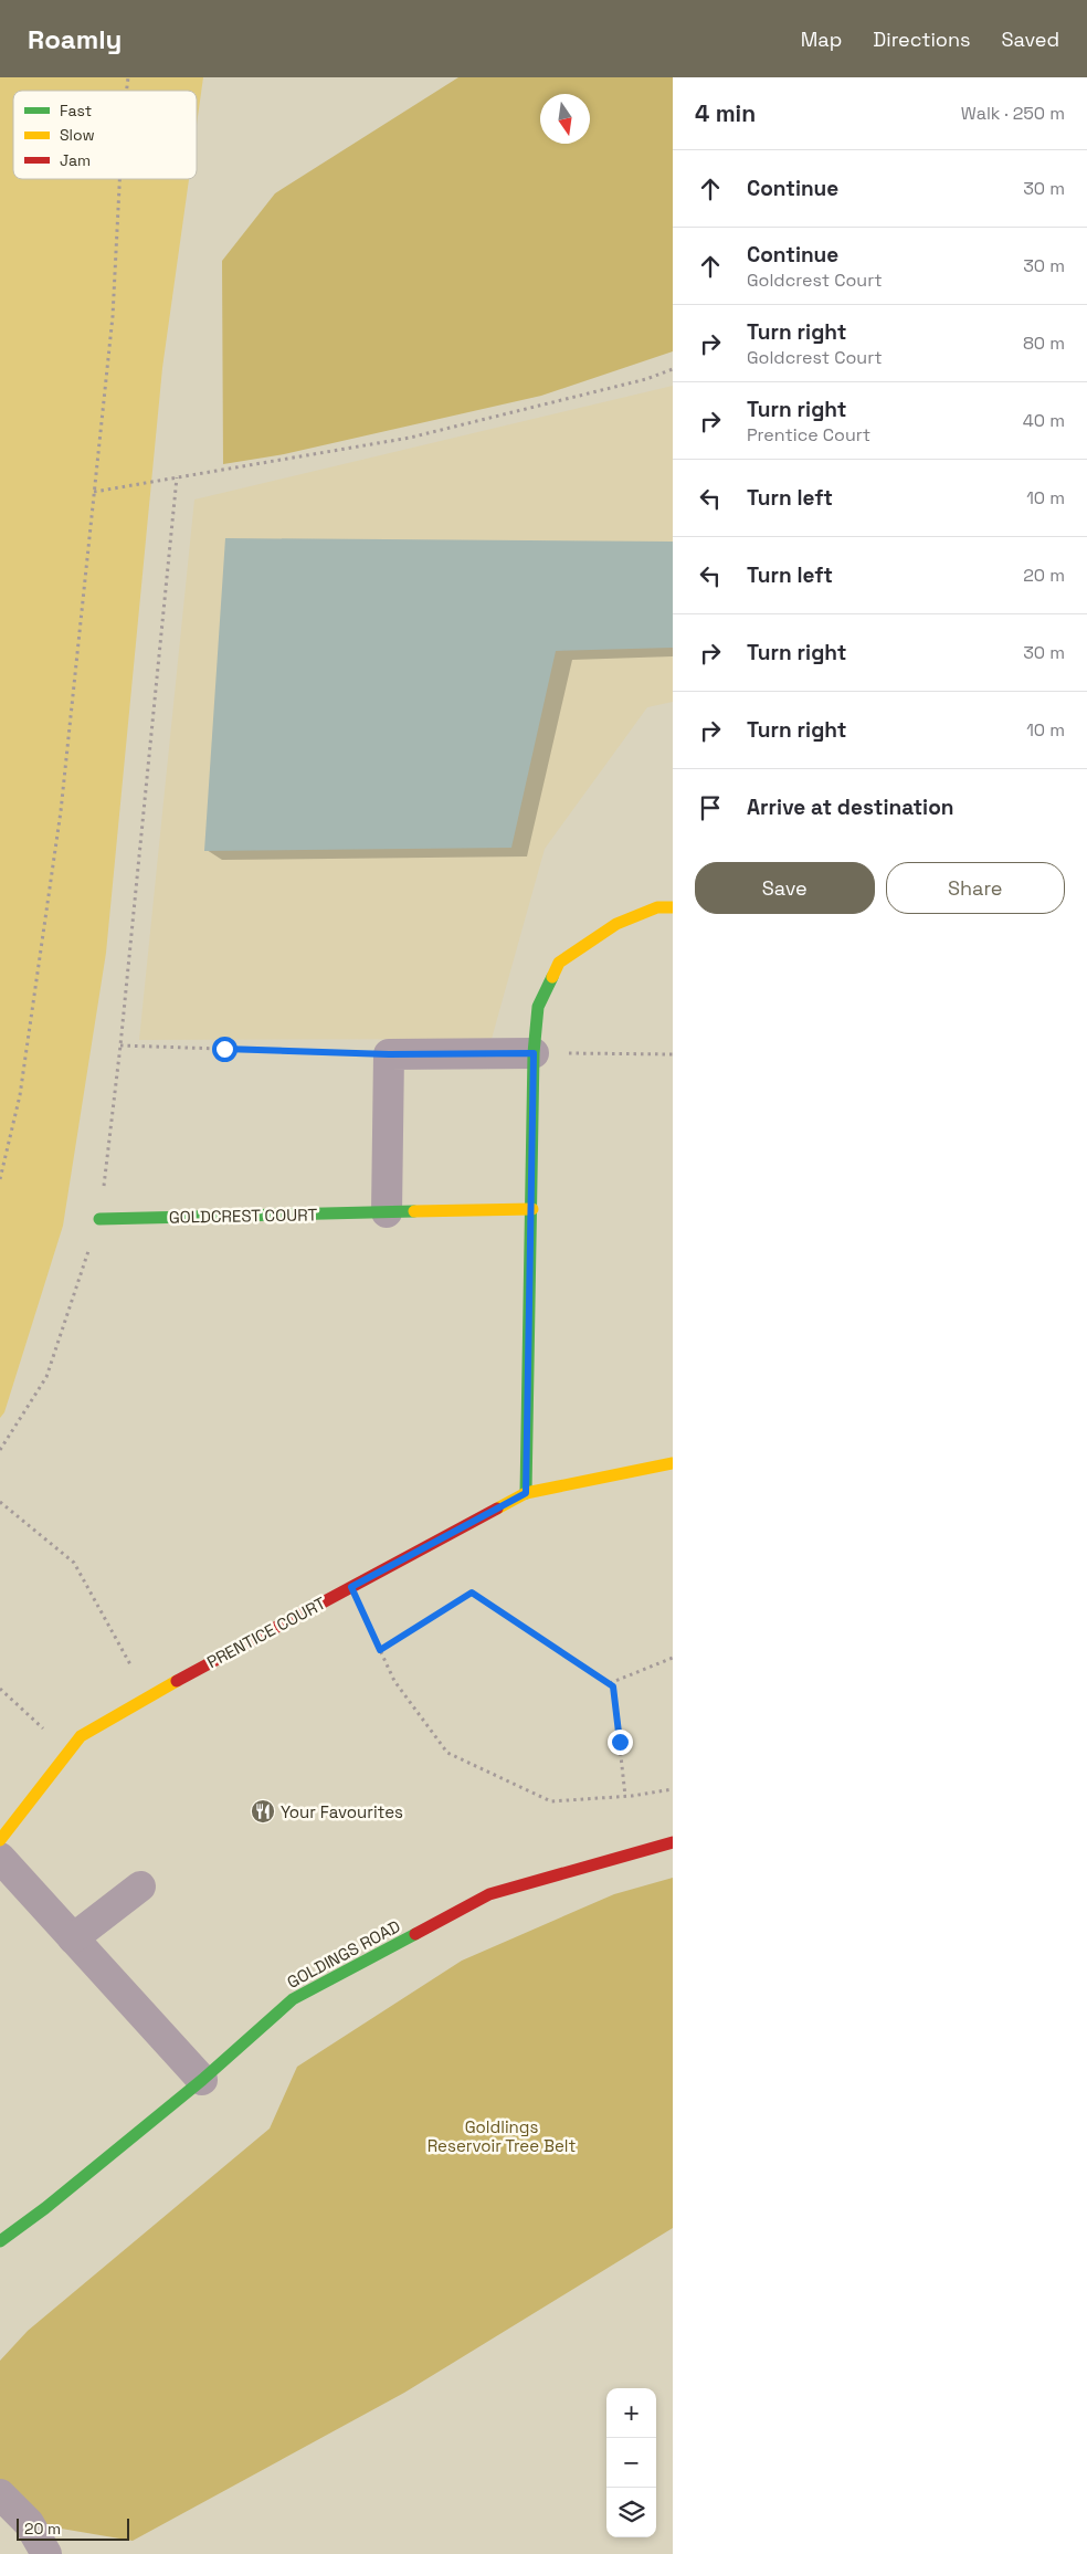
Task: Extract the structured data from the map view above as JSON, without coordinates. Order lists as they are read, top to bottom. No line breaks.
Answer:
{"streets":{"street":["GOLDCREST COURT","PRENTICE COURT","GOLDINGS ROAD"]},"parks":["Goldlings Reservoir Tree Belt"],"places":{"restaurant":["Your Favourites"]},"legend":["Fast","Slow","Jam"],"scale_bar":"20 m","north":"bottom","page":{"header":"Roamly","nav":["Map","Directions","Saved"],"heading":["4 min","Walk · 250 m"],"list":[["Continue","30 m"],["Continue","Goldcrest Court","30 m"],["Turn right","Goldcrest Court","80 m"],["Turn right","Prentice Court","40 m"],["Turn left","10 m"],["Turn left","20 m"],["Turn right","30 m"],["Turn right","10 m"],"Arrive at destination"],"buttons":["Save","Share"],"map_buttons":["+","−"],"scale":"20 m"}}
